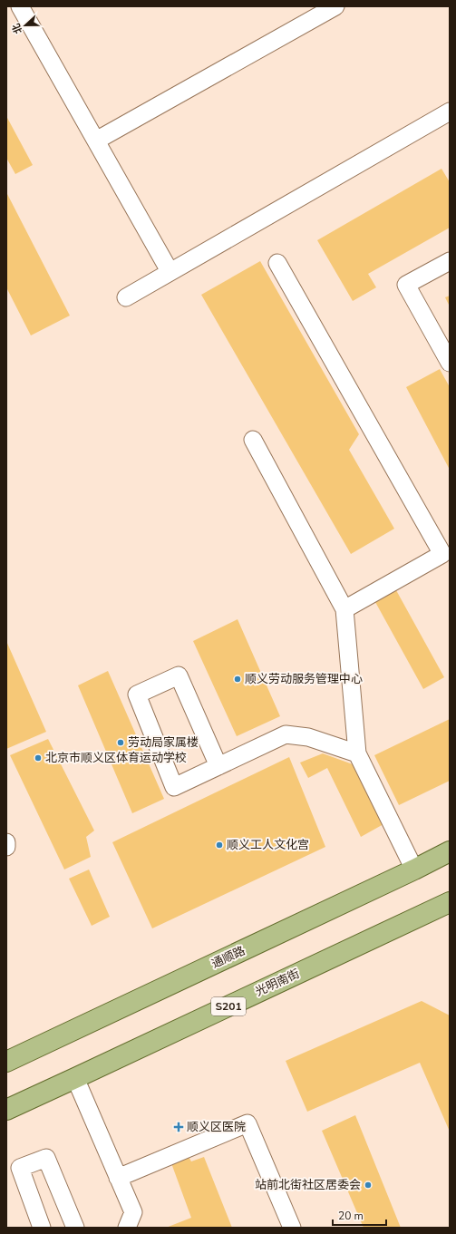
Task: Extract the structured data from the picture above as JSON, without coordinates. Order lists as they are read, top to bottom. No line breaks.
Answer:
{"streets":{"main road":["通顺路","光明南街","S201"]},"places":{"other":["顺义劳动服务管理中心","劳动局家属楼","北京市顺义区体育运动学校","顺义工人文化宫","站前北街社区居委会"],"health":["顺义区医院"]},"scale_bar":"20 m","north":"left"}
